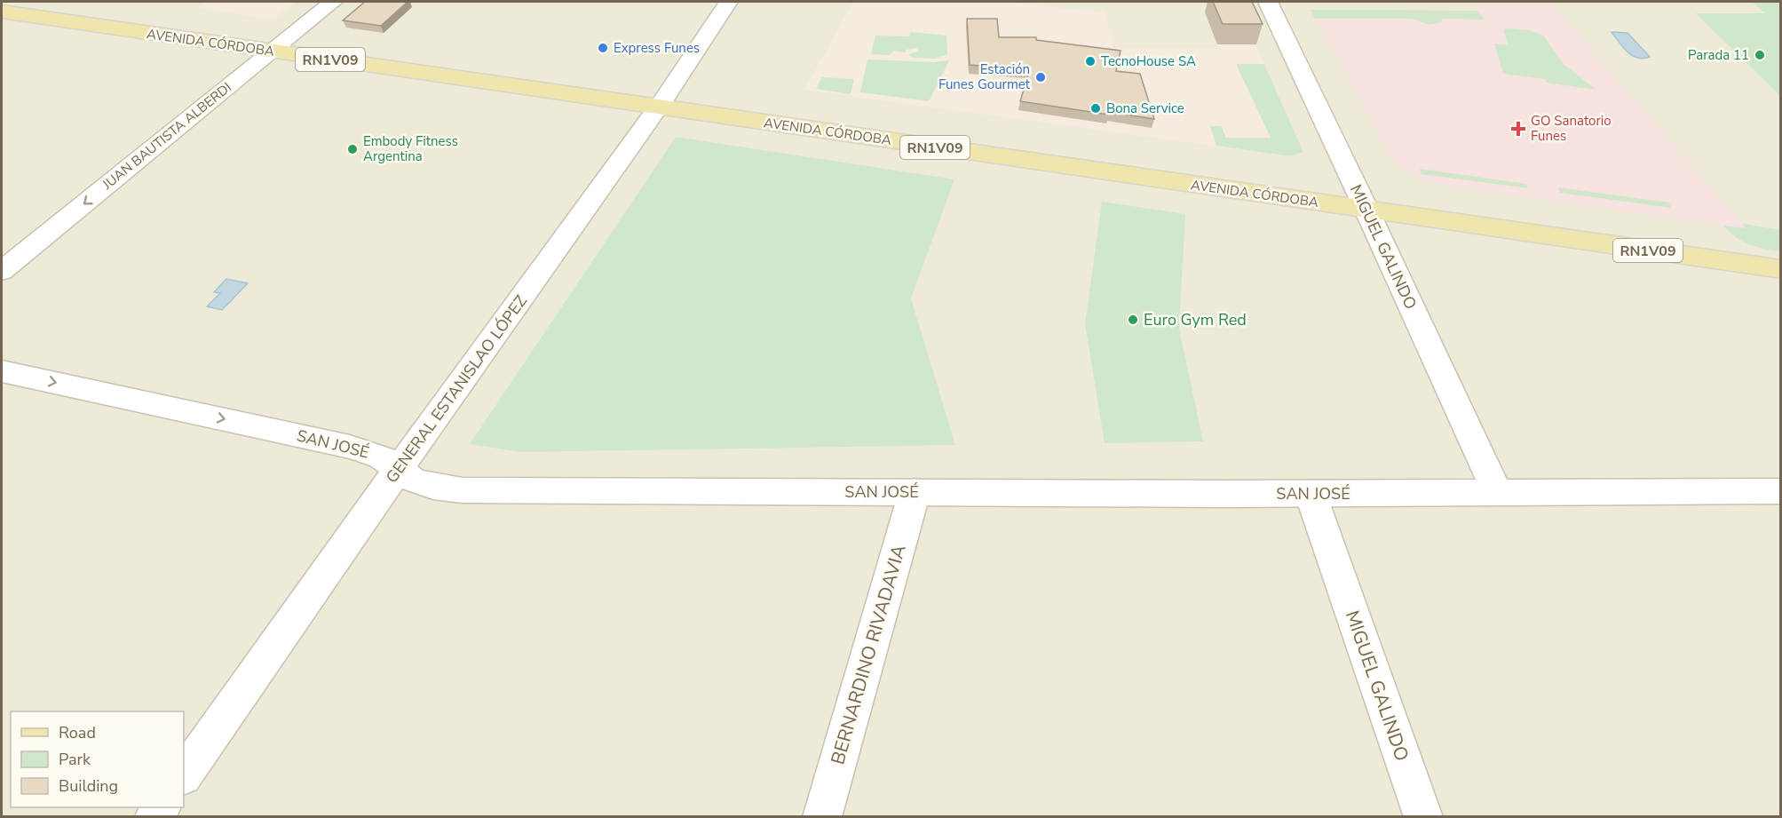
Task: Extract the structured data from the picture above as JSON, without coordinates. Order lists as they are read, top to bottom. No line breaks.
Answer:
{"streets":{"main road":["AVENIDA CÓRDOBA","RN1V09"],"street":["JUAN BAUTISTA ALBERDI","MIGUEL GALINDO","GENERAL ESTANISLAO LÓPEZ","SAN JOSÉ","BERNARDINO RIVADAVIA"]},"crossings":[["AVENIDA CÓRDOBA","JUAN BAUTISTA ALBERDI"],["AVENIDA CÓRDOBA","MIGUEL GALINDO"],["AVENIDA CÓRDOBA","GENERAL ESTANISLAO LÓPEZ"],["MIGUEL GALINDO","SAN JOSÉ"],["GENERAL ESTANISLAO LÓPEZ","SAN JOSÉ"],["SAN JOSÉ","BERNARDINO RIVADAVIA"]],"one_way":["JUAN BAUTISTA ALBERDI"],"places":{"other":["Express Funes","Parada 11","TecnoHouse SA","Estación Funes Gourmet","Bona Service","Embody Fitness Argentina","Euro Gym Red"],"health":["GO Sanatorio Funes"]},"legend":["Road","Park","Building"]}
